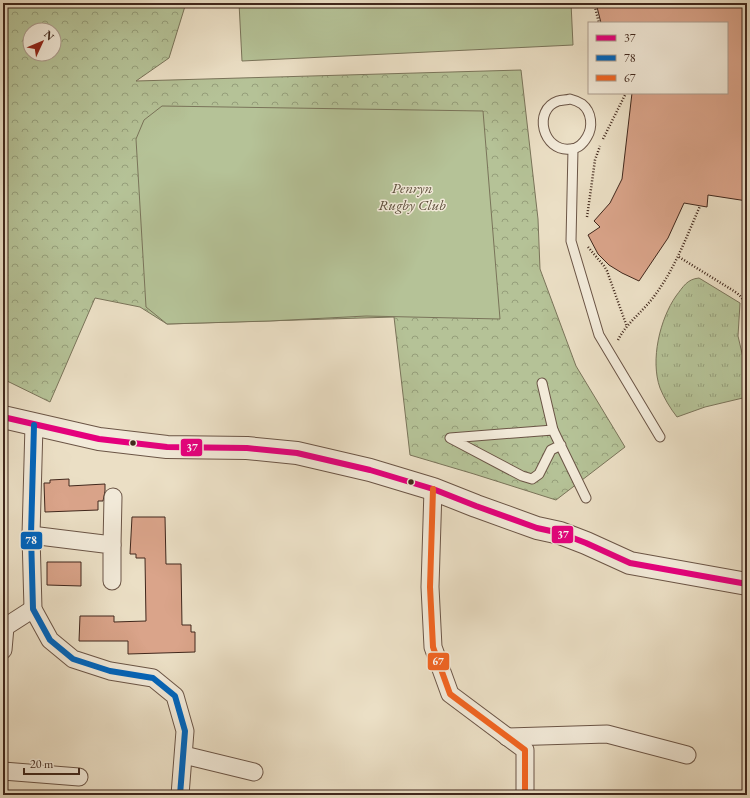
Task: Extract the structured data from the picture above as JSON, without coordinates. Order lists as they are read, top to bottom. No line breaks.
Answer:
{"parks":["Penryn Rugby Club"],"lines":["transit line 37","transit line 78","transit line 67"],"legend":["37","78","67"],"scale_bar":"20 m","north":"top right"}
